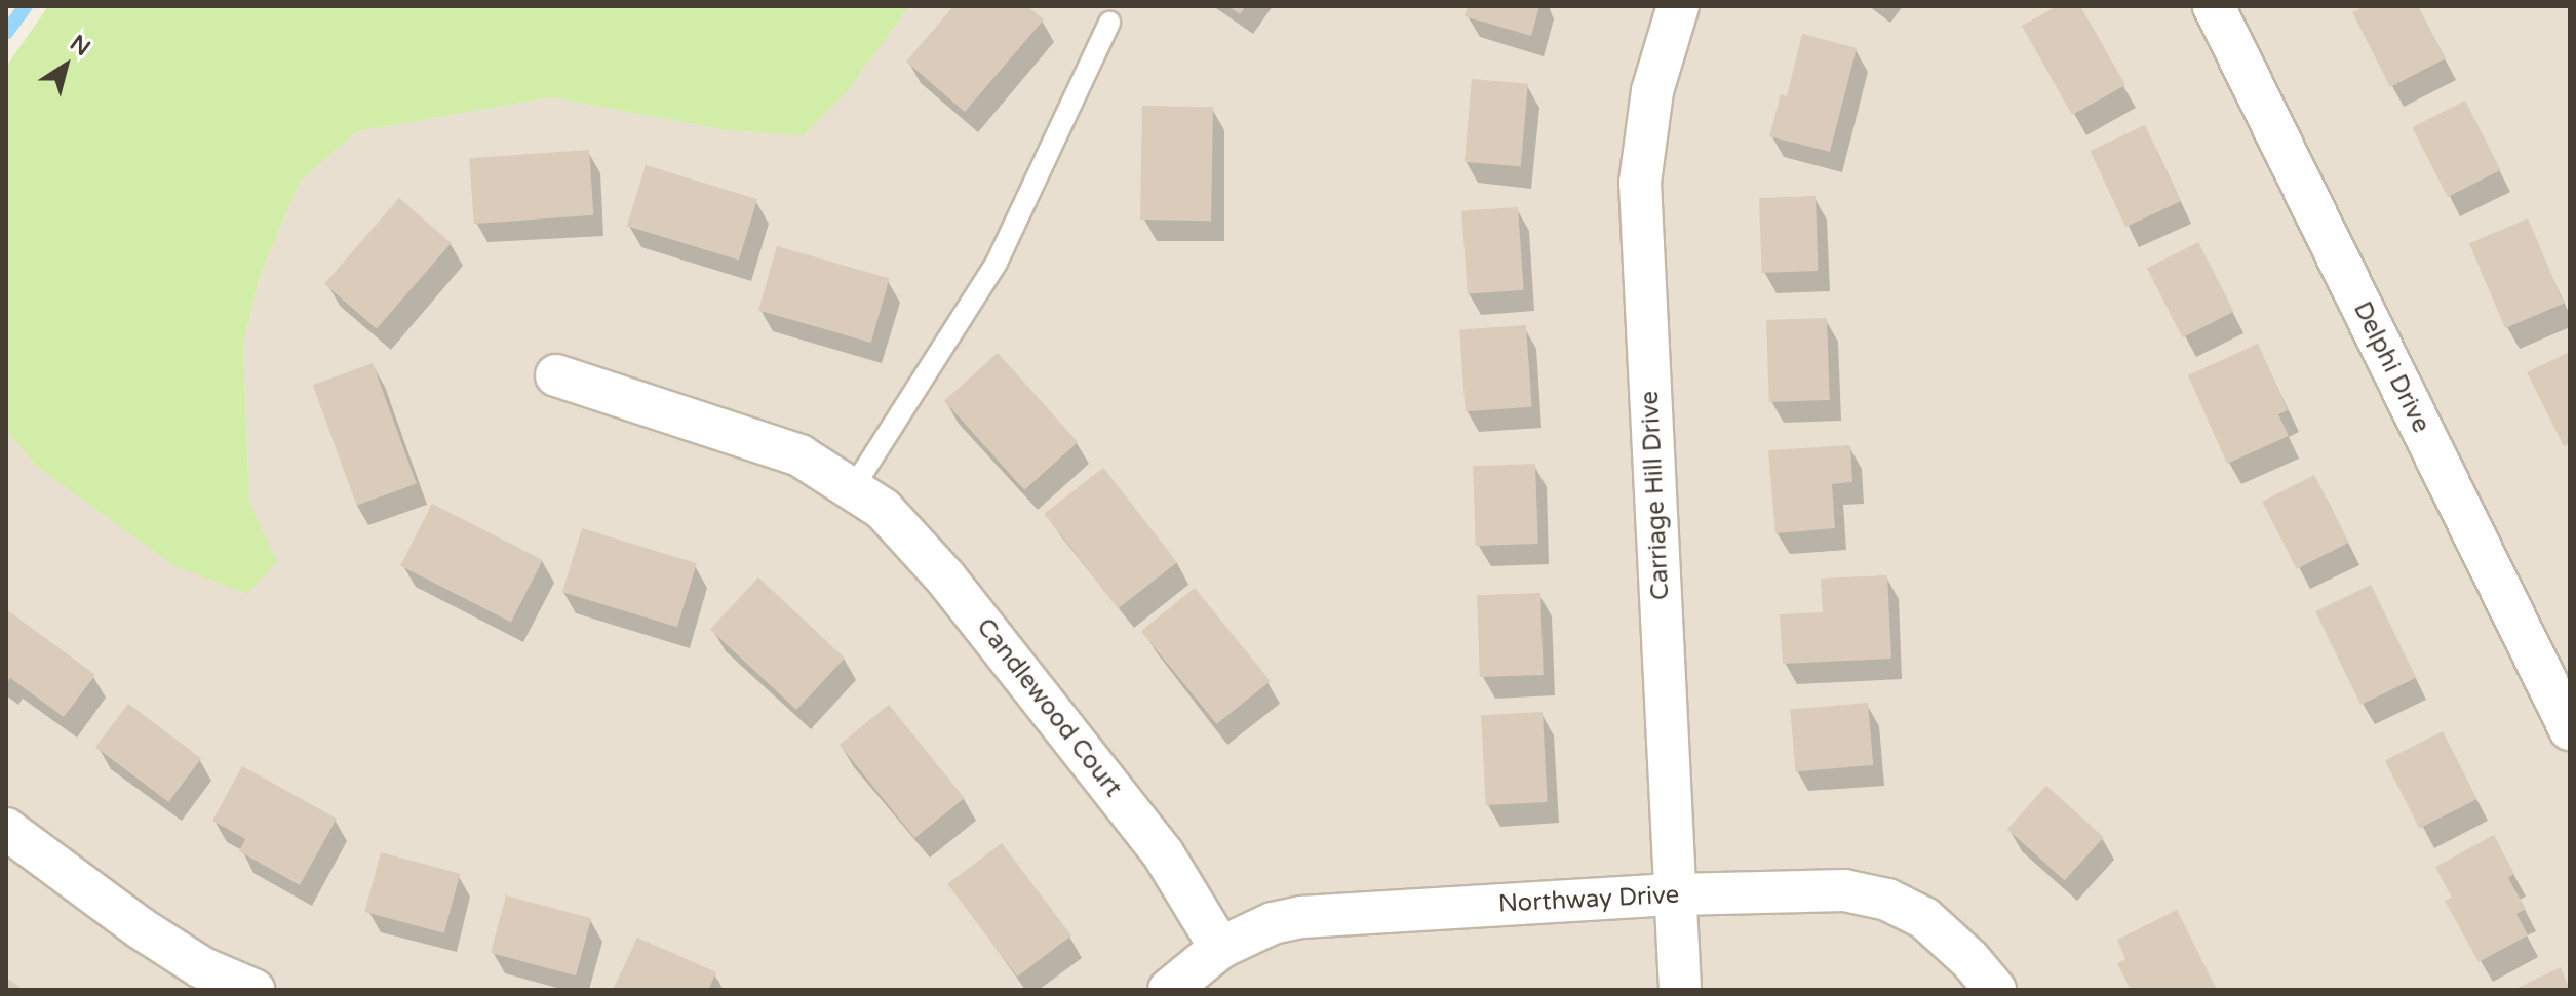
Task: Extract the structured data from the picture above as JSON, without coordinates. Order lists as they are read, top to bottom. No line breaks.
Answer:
{"streets":{"street":["Delphi Drive","Carriage Hill Drive","Candlewood Court","Northway Drive"]},"crossings":[["Carriage Hill Drive","Northway Drive"],["Candlewood Court","Northway Drive"]],"north":"top right"}
